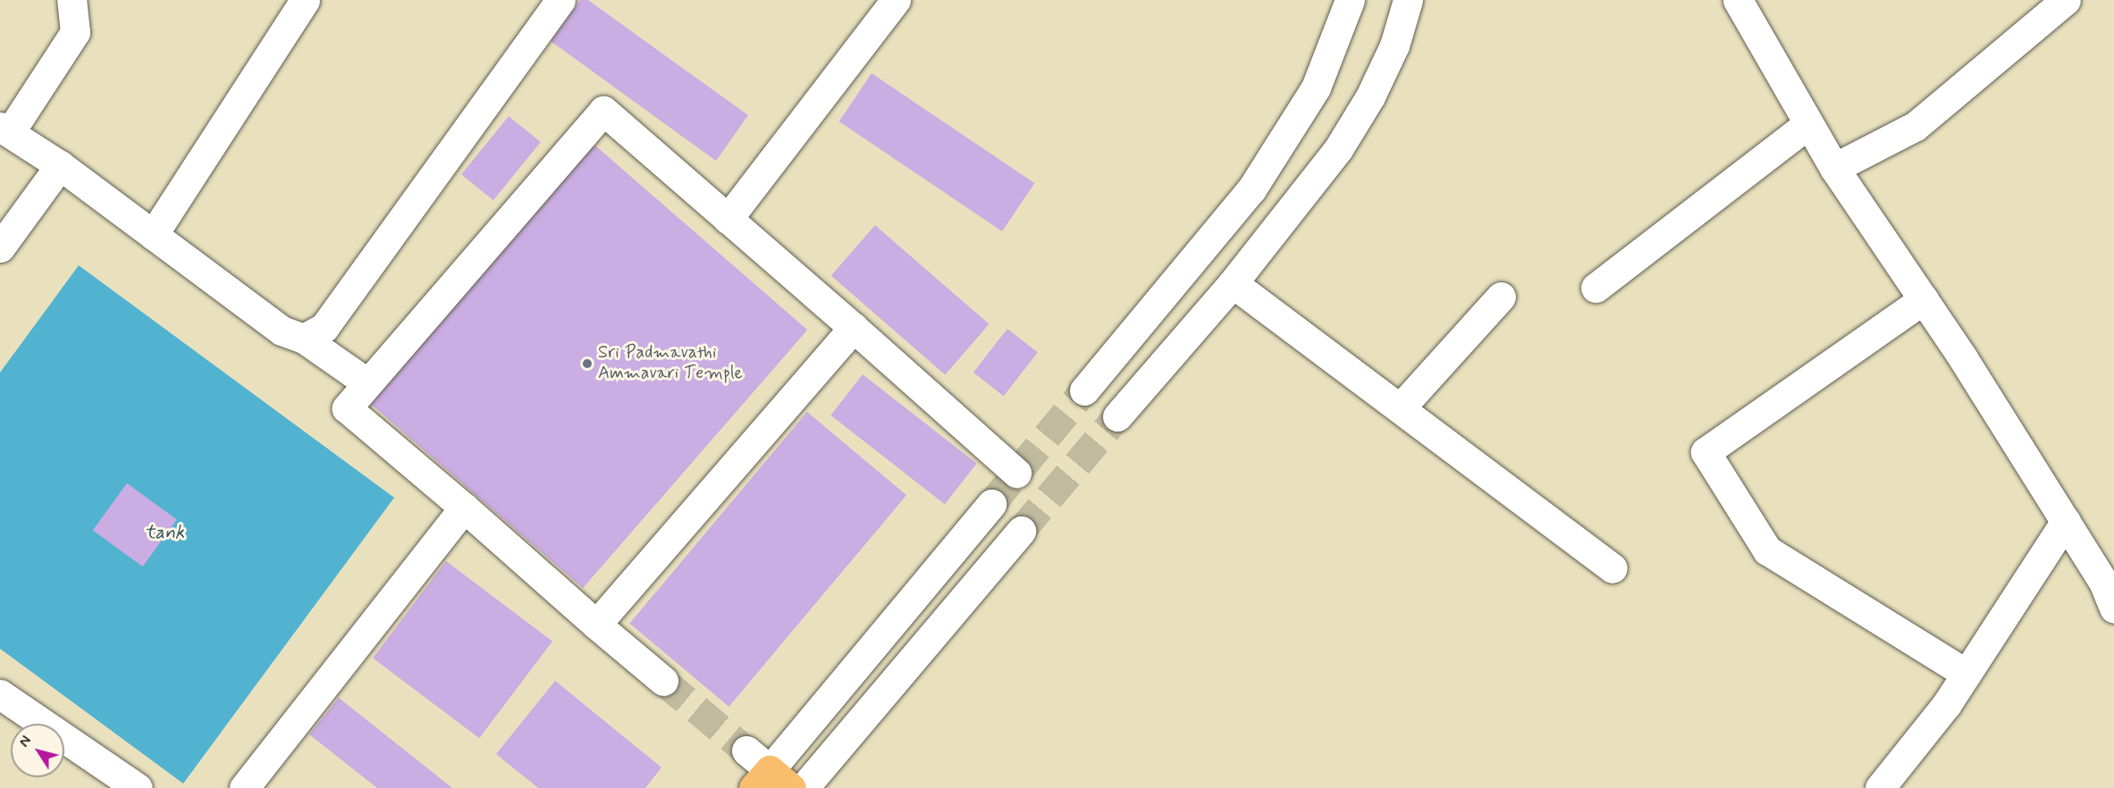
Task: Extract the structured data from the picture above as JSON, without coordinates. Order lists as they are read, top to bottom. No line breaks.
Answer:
{"water":["tank"],"places":["Sri Padmavathi Ammavari Temple"],"north":"top left"}
